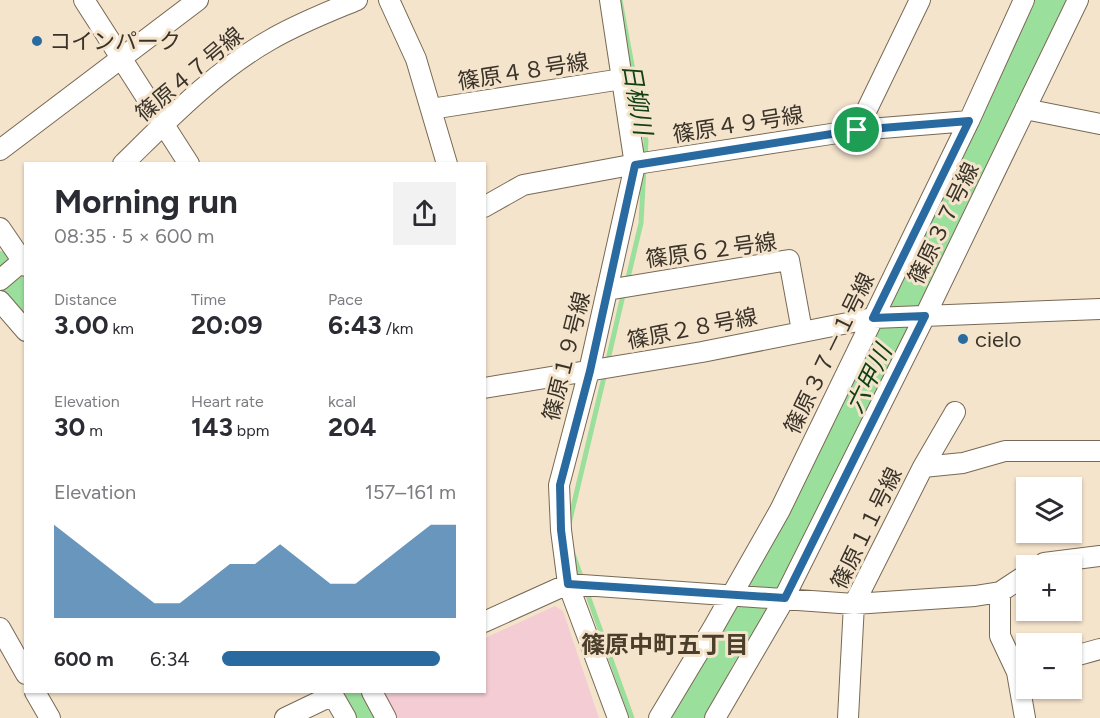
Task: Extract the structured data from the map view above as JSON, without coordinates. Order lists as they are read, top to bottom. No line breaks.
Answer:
{"streets":{"street":["篠原４８号線","篠原４７号線","篠原４９号線","篠原３７号線","篠原６２号線","篠原２８号線","篠原３７－１号線","篠原１９号線","篠原１１号線"]},"crossings":[["篠原４８号線","篠原１９号線"],["篠原４９号線","篠原３７－１号線"],["篠原４９号線","篠原１９号線"],["篠原３７号線","篠原２８号線"],["篠原６２号線","篠原２８号線"],["篠原６２号線","篠原１９号線"],["篠原２８号線","篠原３７－１号線"],["篠原２８号線","篠原１９号線"]],"districts":["篠原中町五丁目"],"water":["日柳川","六甲川"],"places":["コインパーク","cielo"],"page":{"heading":["Morning run","08:35 · 5 × 600 m"],"stats":[["Distance","3.00 km"],["Time","20:09"],["Pace","6:43 /km"],["Elevation","30 m"],["Heart rate","143 bpm"],["kcal","204"]],"chart":["Elevation","157–161 m"],"map_buttons":["+","−"],"list":[{"name":"600 m","note":"6:34"}]}}
